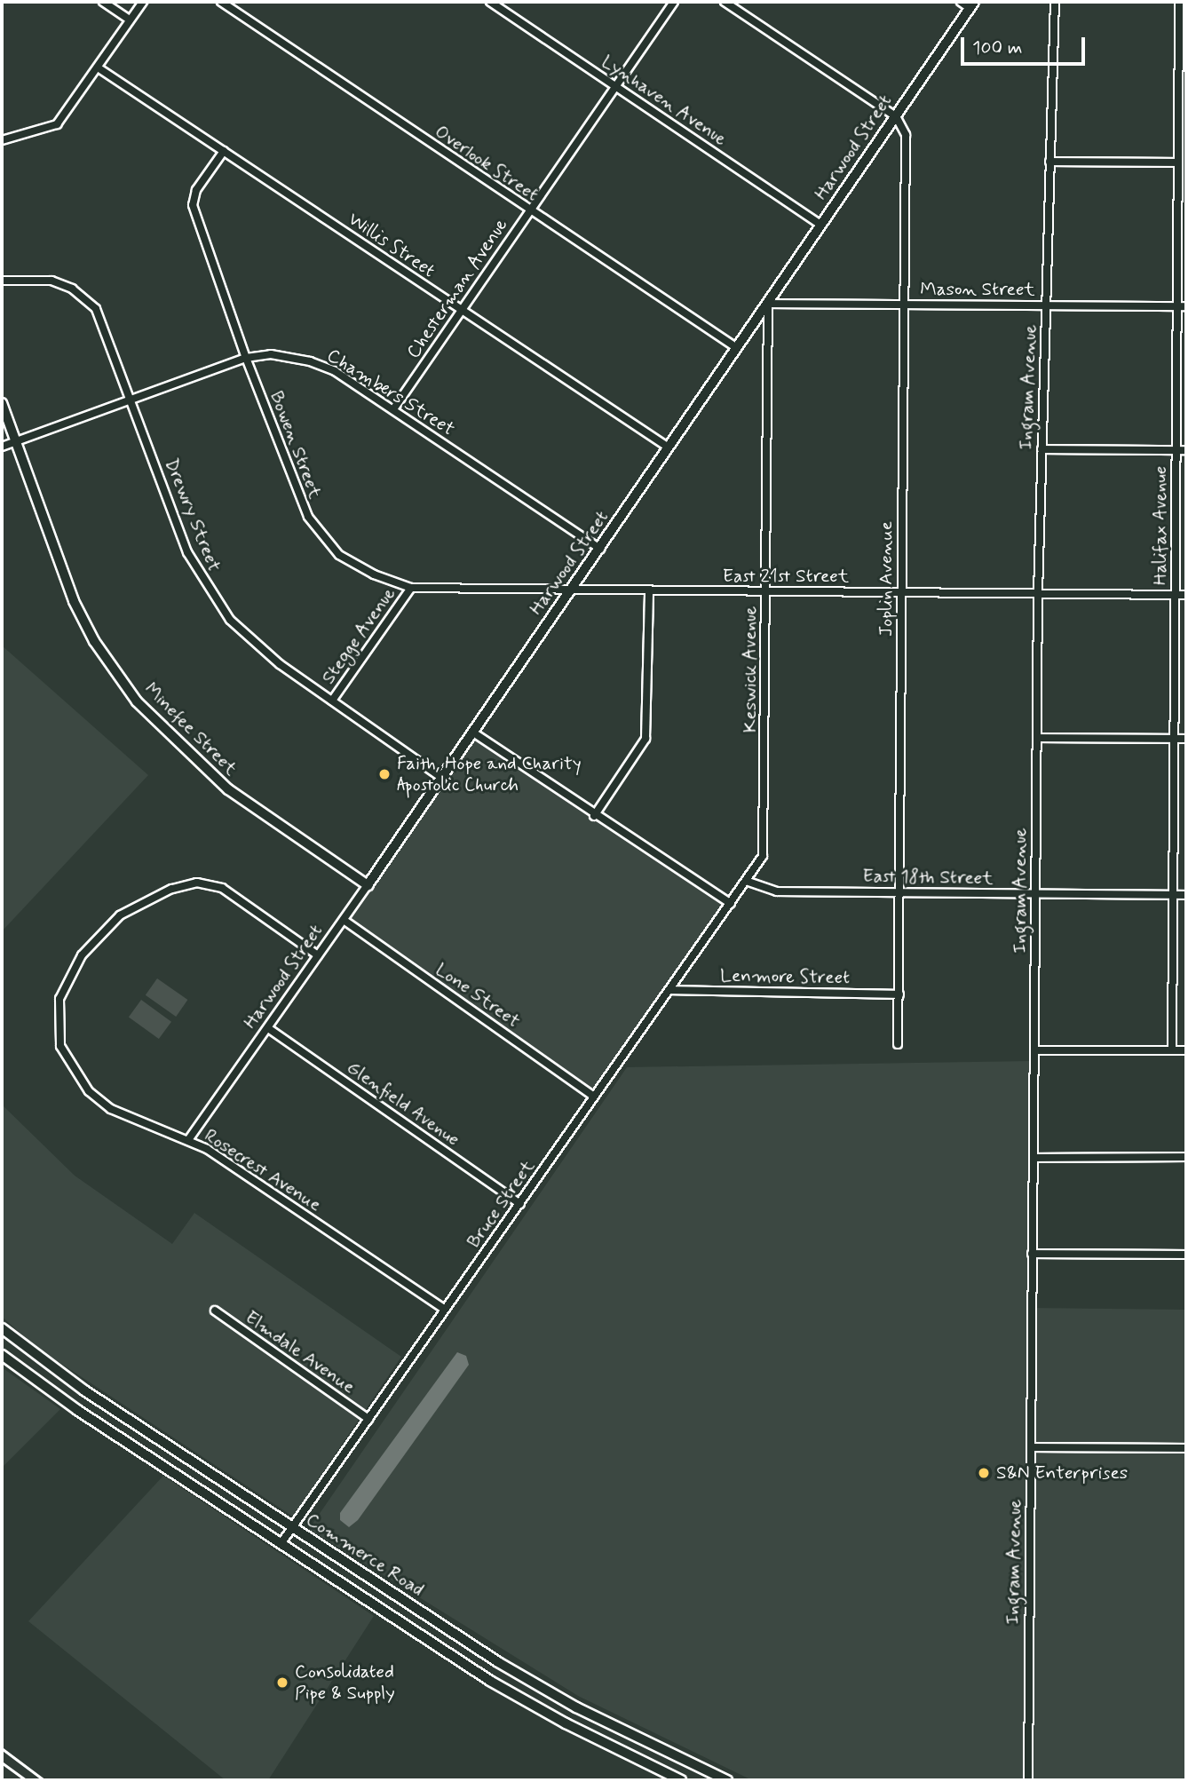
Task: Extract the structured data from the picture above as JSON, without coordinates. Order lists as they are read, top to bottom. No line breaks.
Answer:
{"streets":{"street":["Lynhaven Avenue","Harwood Street","Overlook Street","Willis Street","Chesterman Avenue","Mason Street","Ingram Avenue","Chambers Street","Bowen Street","Drewry Street","Halifax Avenue","East 21st Street","Joplin Avenue","Stegge Avenue","Keswick Avenue","Minefee Street","East 18th Street","Lenmore Street","Lone Street","Glenfield Avenue","Rosecrest Avenue","Bruce Street","Elmdale Avenue","Commerce Road"]},"crossings":[["Lynhaven Avenue","Harwood Street"],["Lynhaven Avenue","Chesterman Avenue"],["Harwood Street","Overlook Street"],["Harwood Street","Willis Street"],["Harwood Street","Mason Street"],["Harwood Street","Chambers Street"],["Harwood Street","Bowen Street"],["Harwood Street","Drewry Street"],["Harwood Street","East 21st Street"],["Harwood Street","Joplin Avenue"],["Harwood Street","Keswick Avenue"],["Harwood Street","Minefee Street"],["Harwood Street","Lone Street"],["Harwood Street","Glenfield Avenue"],["Harwood Street","Rosecrest Avenue"],["Overlook Street","Chesterman Avenue"],["Willis Street","Chesterman Avenue"],["Willis Street","Bowen Street"],["Chesterman Avenue","Chambers Street"],["Mason Street","Ingram Avenue"],["Mason Street","Halifax Avenue"],["Mason Street","Joplin Avenue"],["Mason Street","Keswick Avenue"],["Ingram Avenue","East 21st Street"],["Ingram Avenue","East 18th Street"],["Chambers Street","Bowen Street"],["Chambers Street","Drewry Street"],["Chambers Street","Minefee Street"],["Bowen Street","East 21st Street"],["Bowen Street","Stegge Avenue"],["Drewry Street","Stegge Avenue"],["Halifax Avenue","East 21st Street"],["Halifax Avenue","East 18th Street"],["East 21st Street","Joplin Avenue"],["East 21st Street","Keswick Avenue"],["Joplin Avenue","East 18th Street"],["Joplin Avenue","Lenmore Street"],["Keswick Avenue","East 18th Street"],["Keswick Avenue","Bruce Street"],["East 18th Street","Bruce Street"],["Lenmore Street","Bruce Street"],["Lone Street","Bruce Street"],["Glenfield Avenue","Bruce Street"],["Rosecrest Avenue","Bruce Street"],["Bruce Street","Elmdale Avenue"],["Bruce Street","Commerce Road"]],"places":["Faith, Hope and Charity Apostolic Church","S&N Enterprises","Consolidated Pipe & Supply"],"scale_bar":"100 m"}
